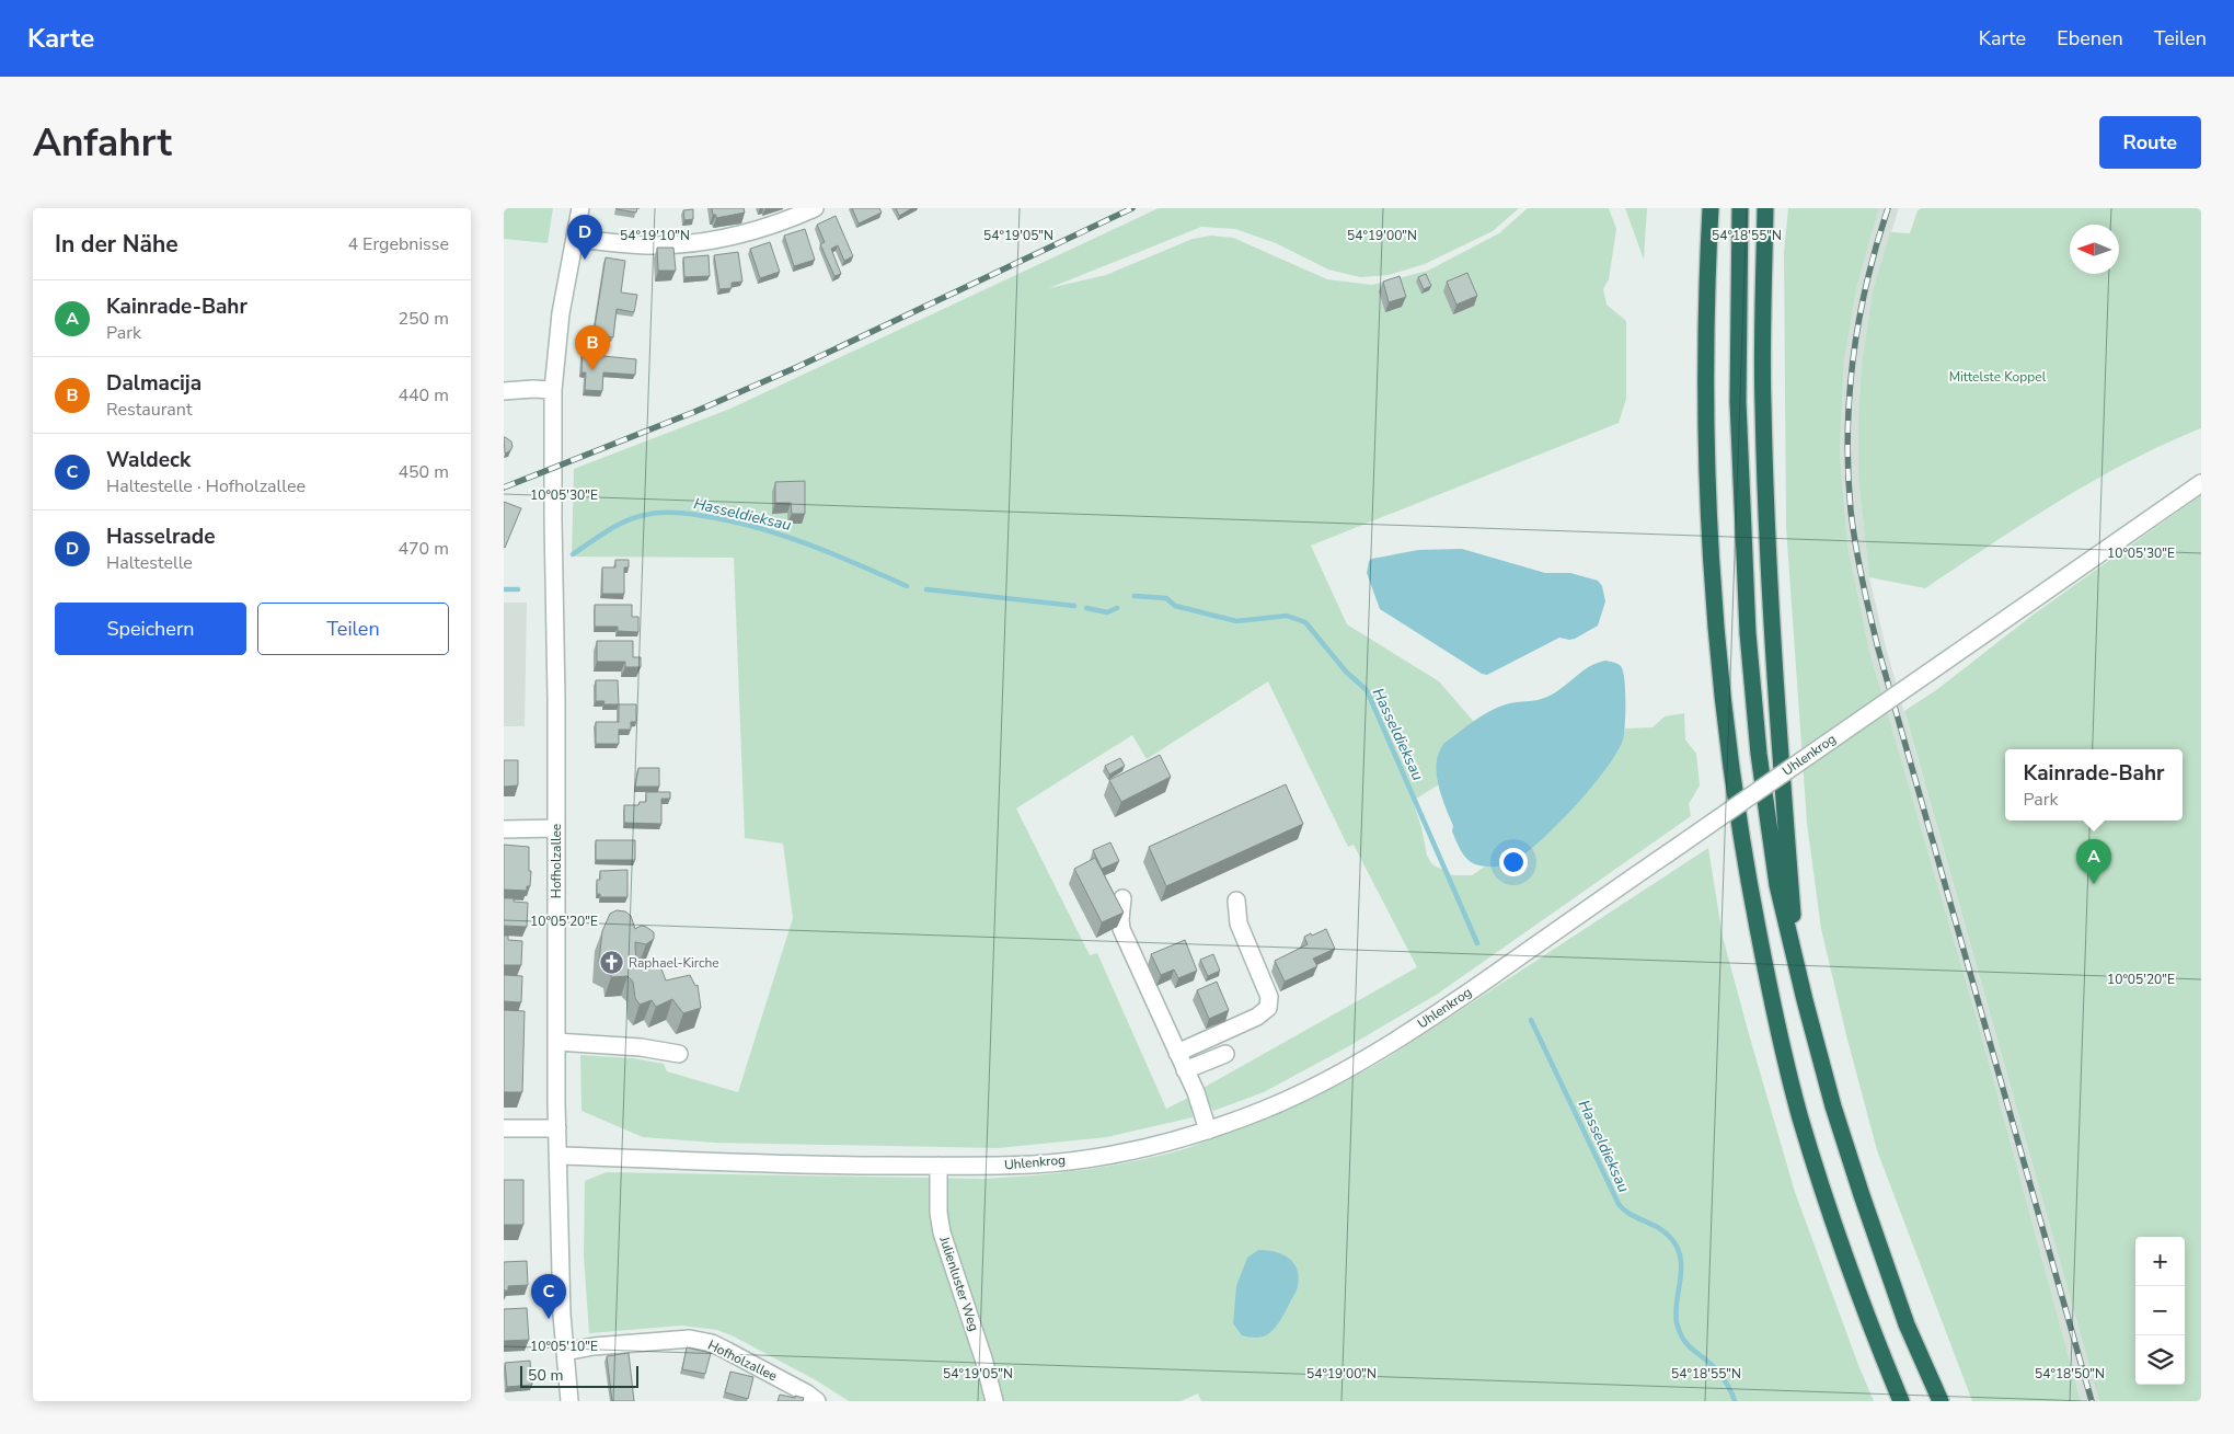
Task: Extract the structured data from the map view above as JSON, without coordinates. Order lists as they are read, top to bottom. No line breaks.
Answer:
{"streets":{"street":["Uhlenkrog","Hofholzallee","Julienluster Weg"]},"crossings":[["Uhlenkrog","Hofholzallee"],["Uhlenkrog","Julienluster Weg"]],"water":["Hasseldieksau"],"parks":["Mittelste Koppel"],"places":{"church":["Raphael-Kirche"]},"scale_bar":"50 m","north":"left","page":{"header":"Karte","nav":["Karte","Ebenen","Teilen"],"buttons":["Route",["Speichern","Teilen"]],"title":"Anfahrt","heading":["In der Nähe","4 Ergebnisse"],"pins":["D","B","A","C"],"list":[{"mark":"A","name":"Kainrade-Bahr","note":"Park","value":"250 m"},{"mark":"B","name":"Dalmacija","note":"Restaurant","value":"440 m"},{"mark":"C","name":"Waldeck","note":"Haltestelle · Hofholzallee","value":"450 m"},{"mark":"D","name":"Hasselrade","note":"Haltestelle","value":"470 m"}],"popup":["Kainrade-Bahr","Park"],"map_buttons":["+","−"],"scale":"50 m"},"coordinates":["54°19'10\"N","54°19'05\"N","54°19'00\"N","54°18'55\"N","10°05'30\"E","10°05'20\"E","10°05'10\"E","54°18'50\"N"]}
